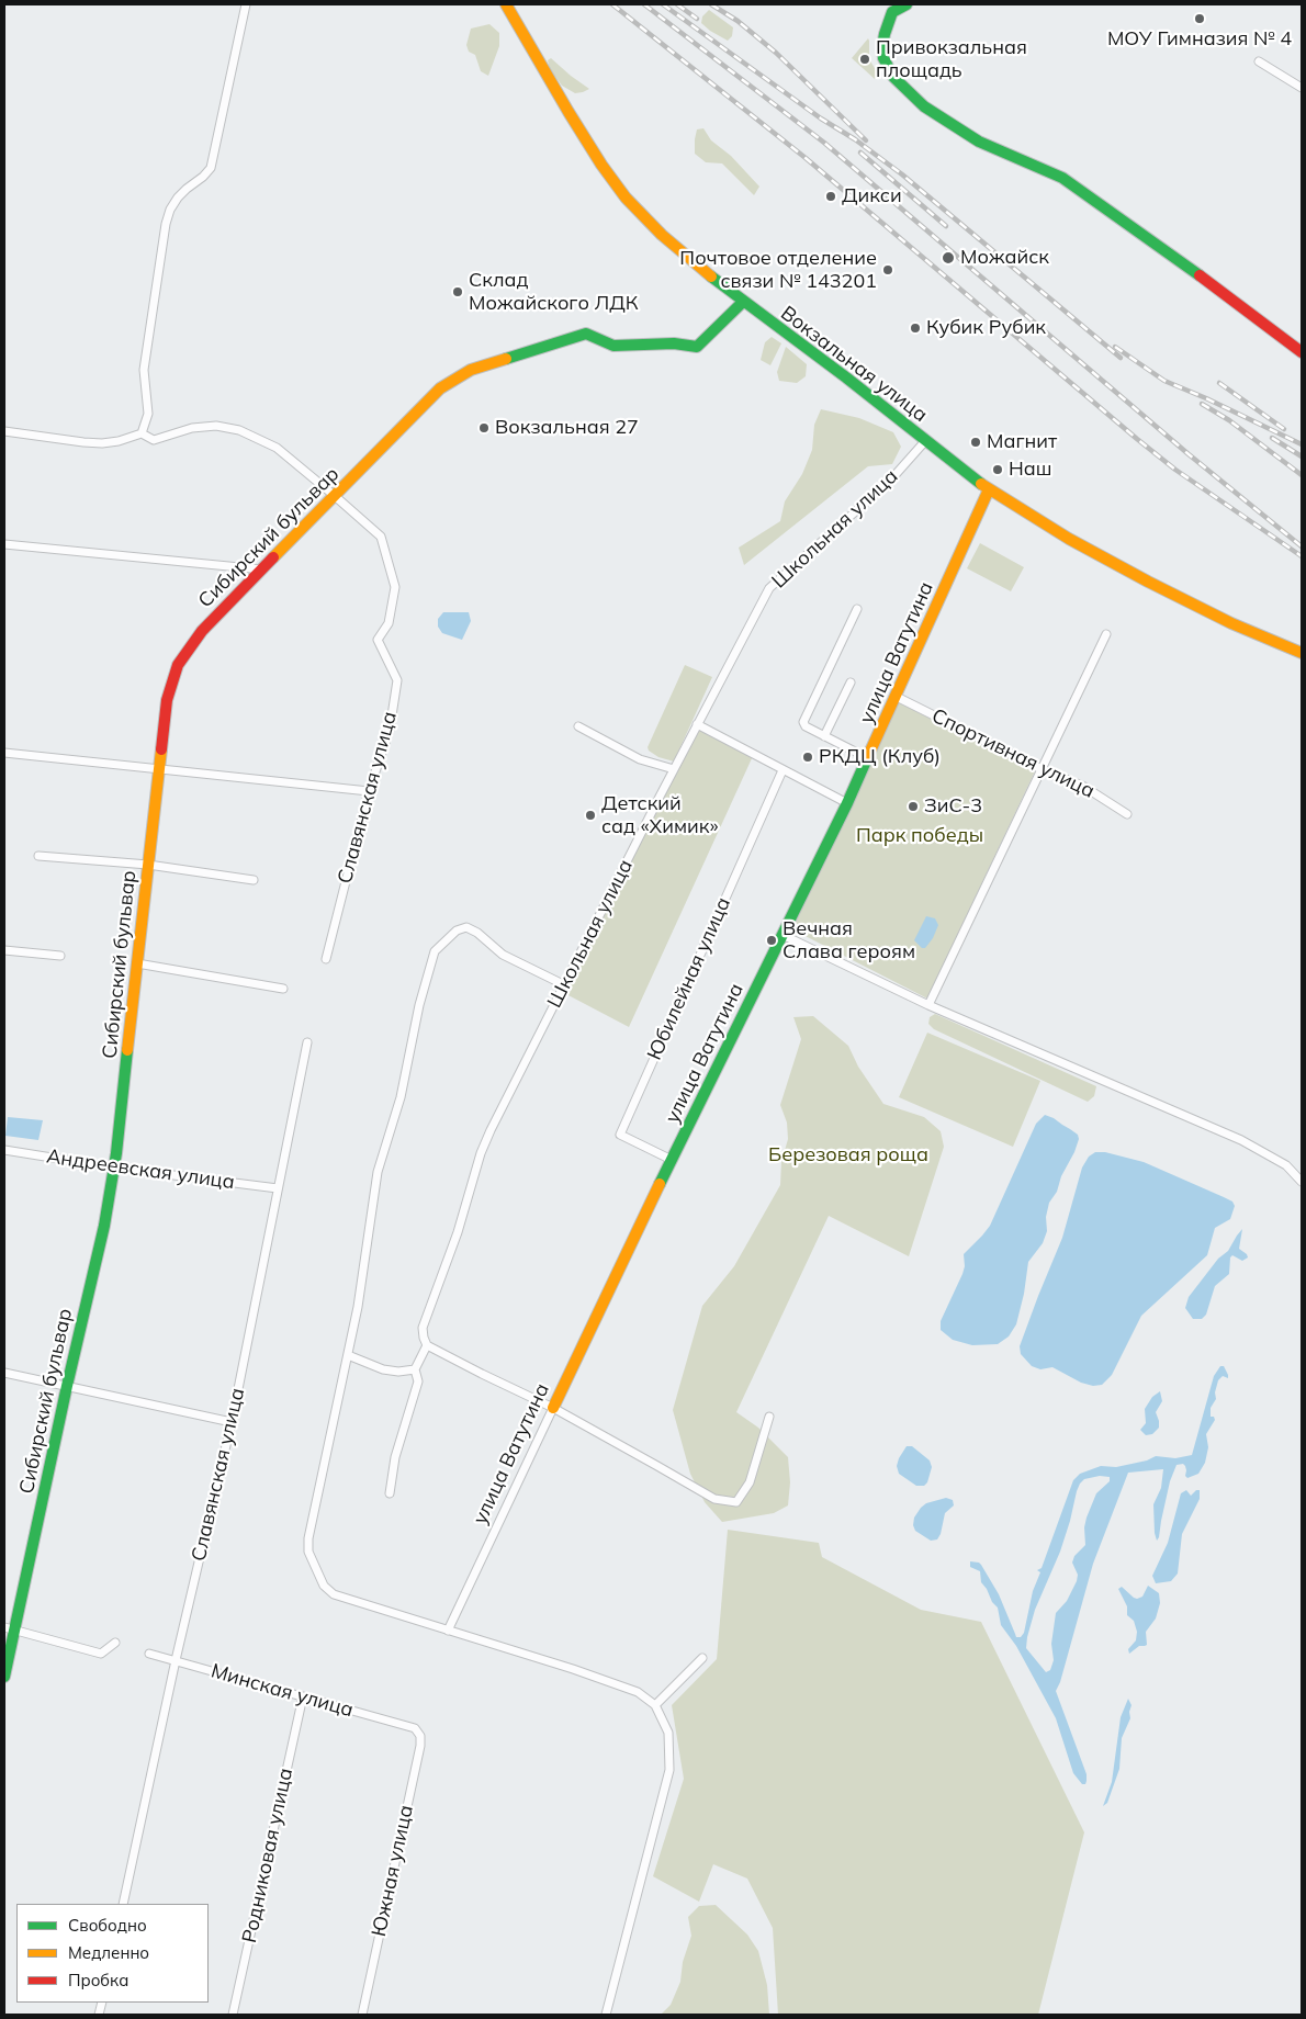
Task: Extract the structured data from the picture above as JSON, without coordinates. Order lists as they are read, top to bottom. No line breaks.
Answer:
{"streets":{"street":["Вокзальная улица","Школьная улица","Сибирский бульвар","улица Ватутина","Спортивная улица","Славянская улица","Юбилейная улица","Андреевская улица","Минская улица","Родниковая улица","Южная улица"]},"crossings":[["Вокзальная улица","Школьная улица"],["Вокзальная улица","Сибирский бульвар"],["Вокзальная улица","улица Ватутина"],["Сибирский бульвар","Славянская улица"],["Сибирский бульвар","Андреевская улица"],["улица Ватутина","Спортивная улица"],["улица Ватутина","Юбилейная улица"],["Славянская улица","Андреевская улица"],["Славянская улица","Минская улица"],["Минская улица","Родниковая улица"],["Минская улица","Южная улица"]],"parks":["Парк победы","Березовая роща"],"places":["МОУ Гимназия № 4","Привокзальная площадь","Дикси","Можайск","Почтовое отделение связи № 143201","Склад Можайского ЛДК","Кубик Рубик","Вокзальная 27","Магнит","Наш","РКДЦ (Клуб)","ЗиС-3","Детский сад «Химик»","Вечная Слава героям"],"legend":["Свободно","Медленно","Пробка"]}
